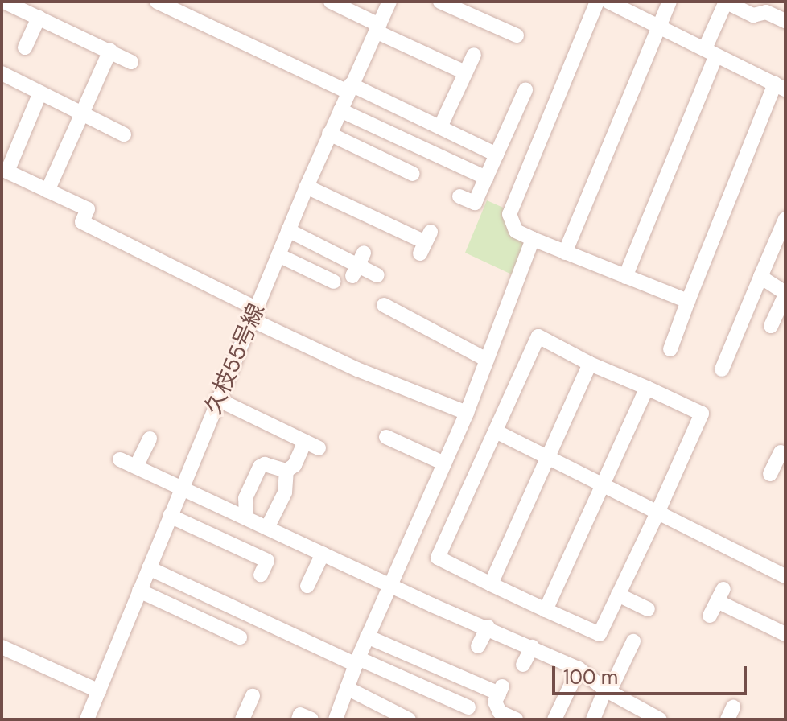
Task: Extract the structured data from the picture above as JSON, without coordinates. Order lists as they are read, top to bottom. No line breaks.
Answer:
{"streets":{"street":["久枝55号線"]},"scale_bar":"100 m"}
